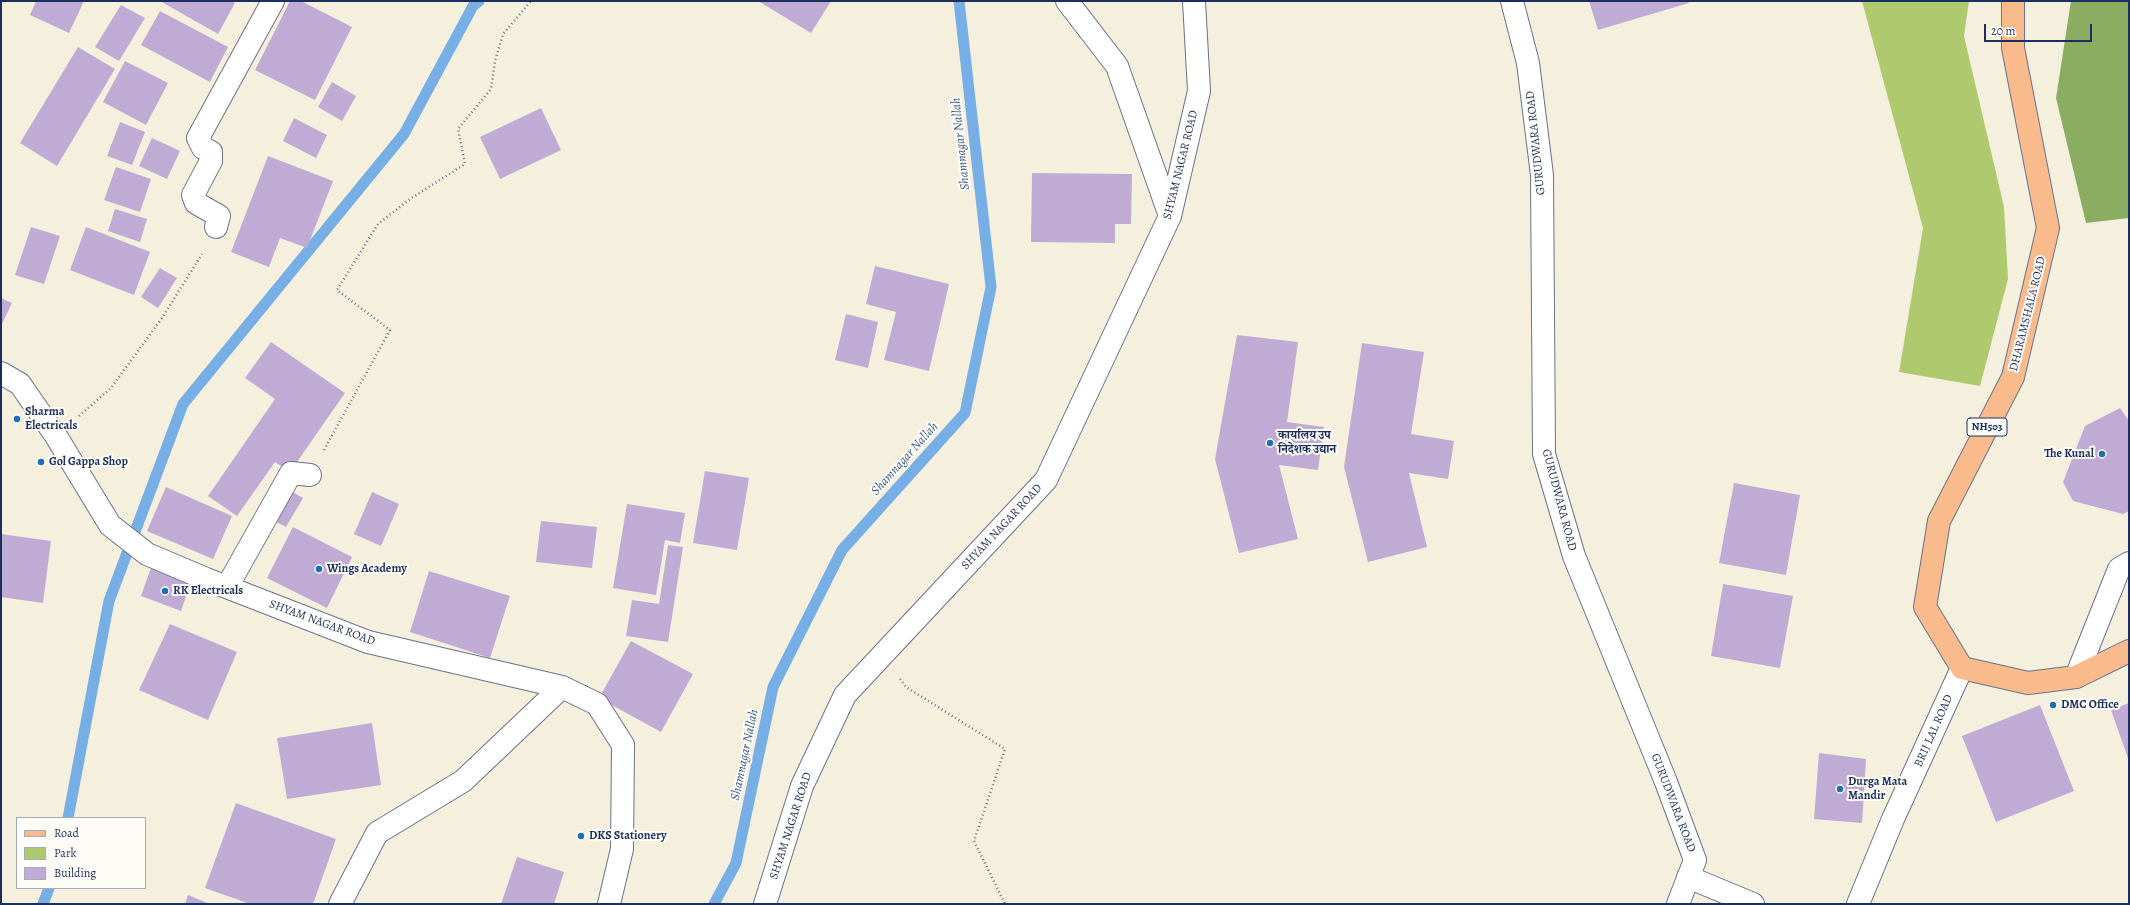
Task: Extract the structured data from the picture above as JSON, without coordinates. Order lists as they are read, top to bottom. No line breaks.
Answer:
{"streets":{"main road":["DHARAMSHALA ROAD","NH503"],"street":["GURUDWARA ROAD","SHYAM NAGAR ROAD","BRIJ LAL ROAD"]},"crossings":[["DHARAMSHALA ROAD","BRIJ LAL ROAD"]],"water":["Shamnagar Nallah"],"places":["Sharma Electricals","कार्यालय उप निदेशक उद्यान","The Kunal","Gol Gappa Shop","Wings Academy","RK Electricals","DMC Office","Durga Mata Mandir","DKS Stationery"],"legend":["Road","Park","Building"],"scale_bar":"20 m"}
